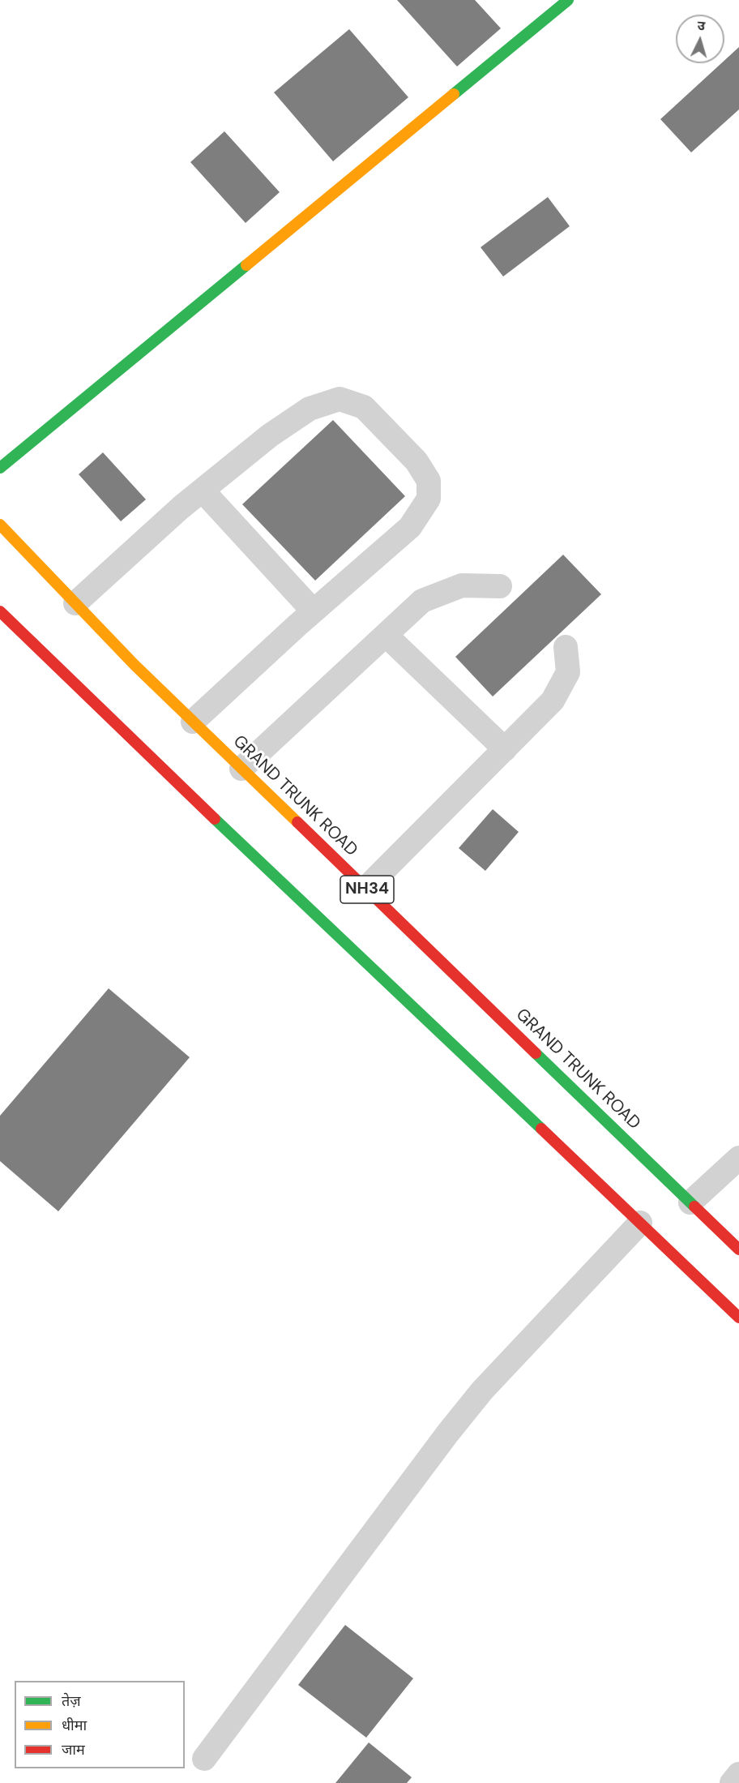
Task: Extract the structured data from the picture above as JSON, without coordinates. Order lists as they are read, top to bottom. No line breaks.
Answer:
{"streets":{"main road":["GRAND TRUNK ROAD","NH34"]},"legend":["तेज़","धीमा","जाम"],"north":"top"}
